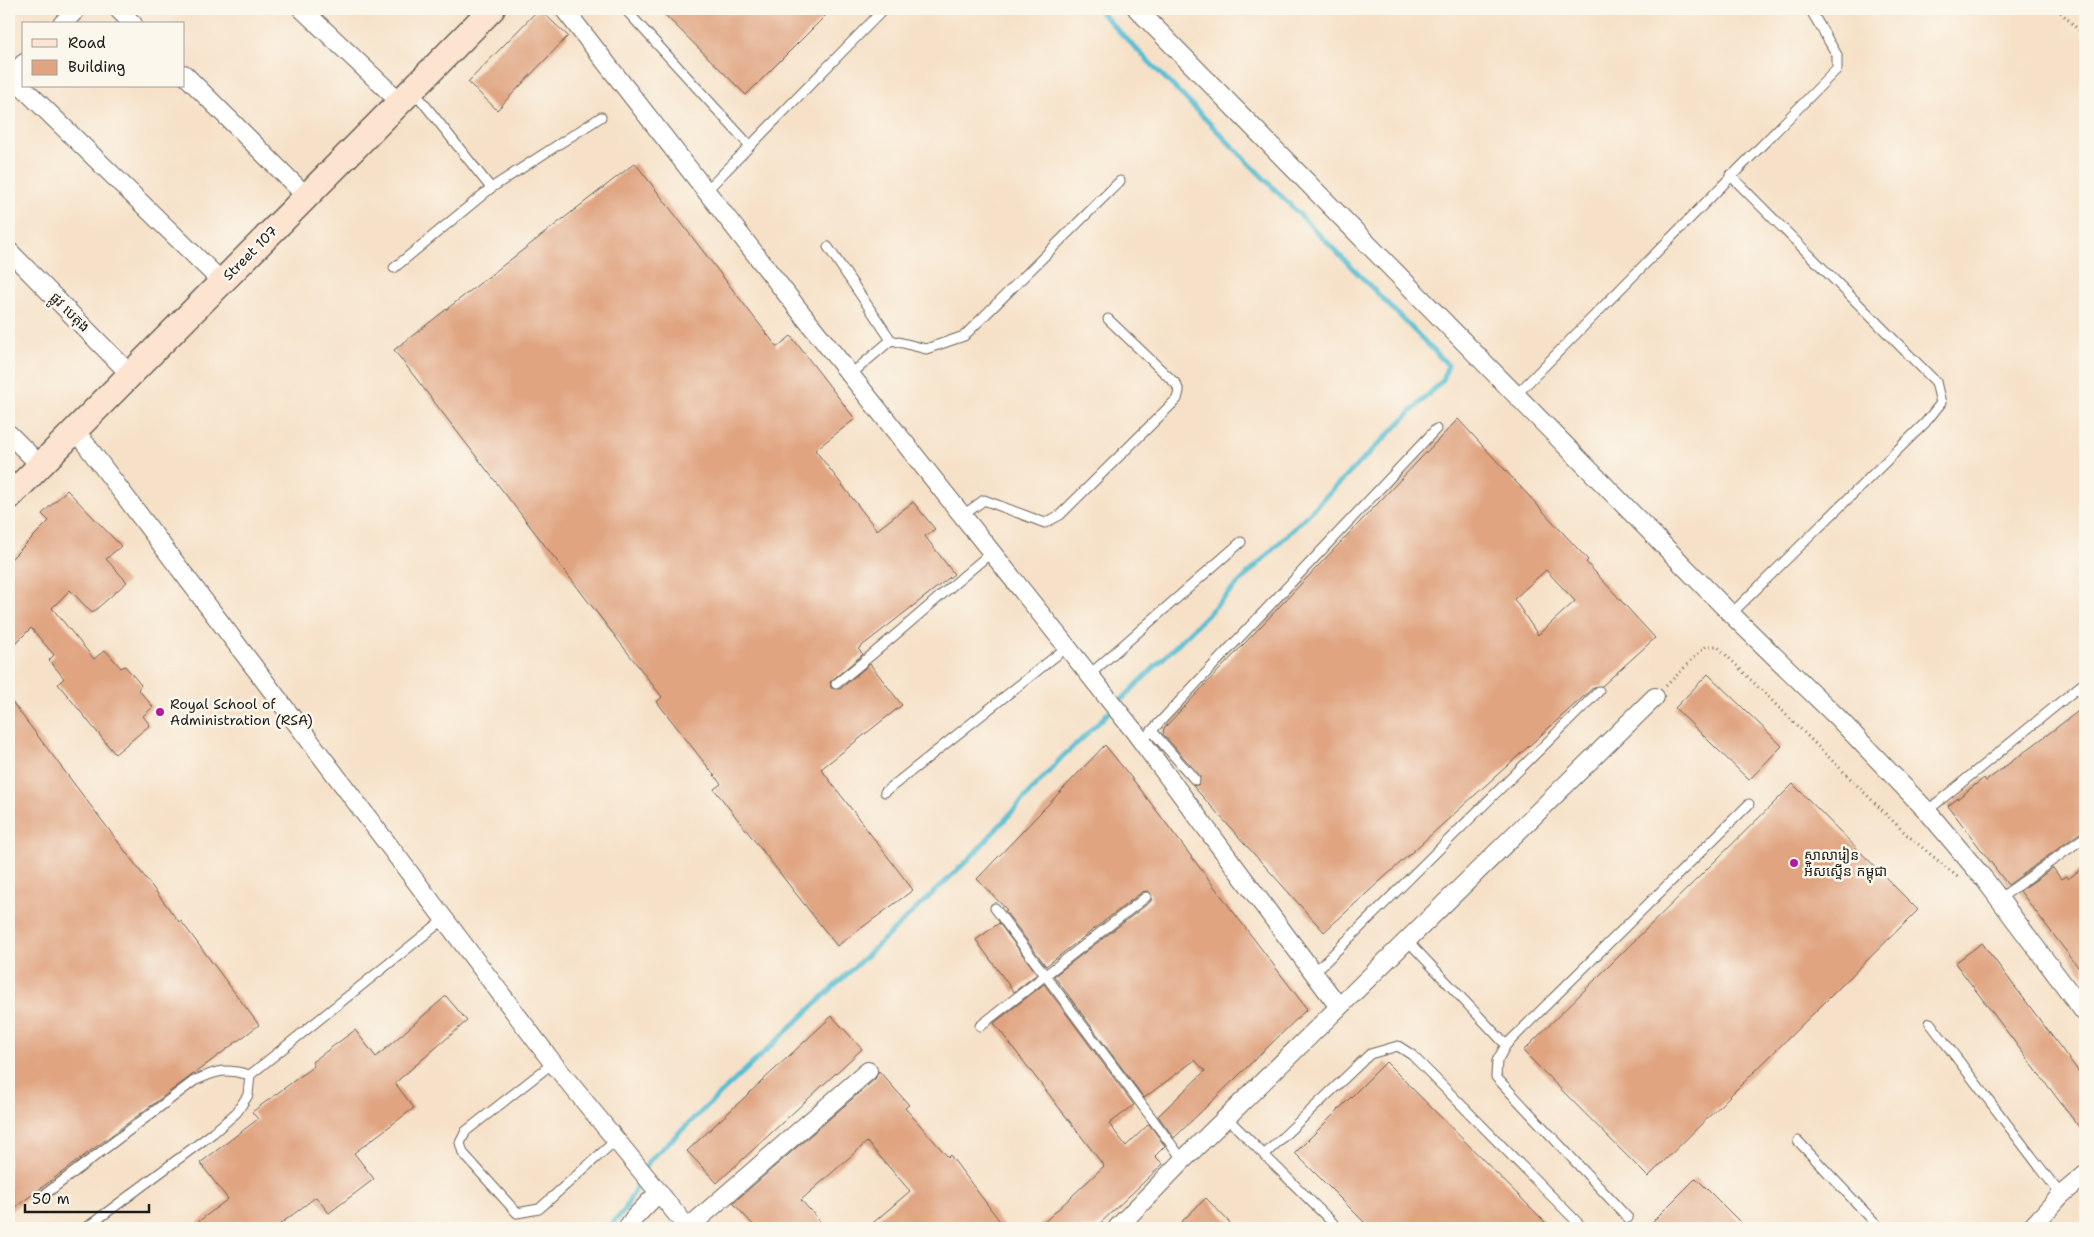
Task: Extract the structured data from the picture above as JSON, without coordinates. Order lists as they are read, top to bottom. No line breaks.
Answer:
{"streets":{"street":["Street 107","ផ្លូវ បេតុង"]},"crossings":[["Street 107","ផ្លូវ បេតុង"]],"places":["Royal School of Administration (RSA)","សាលារៀន អ៉ិសស្ទើន កម្ពុជា"],"legend":["Road","Building"],"scale_bar":"50 m"}
